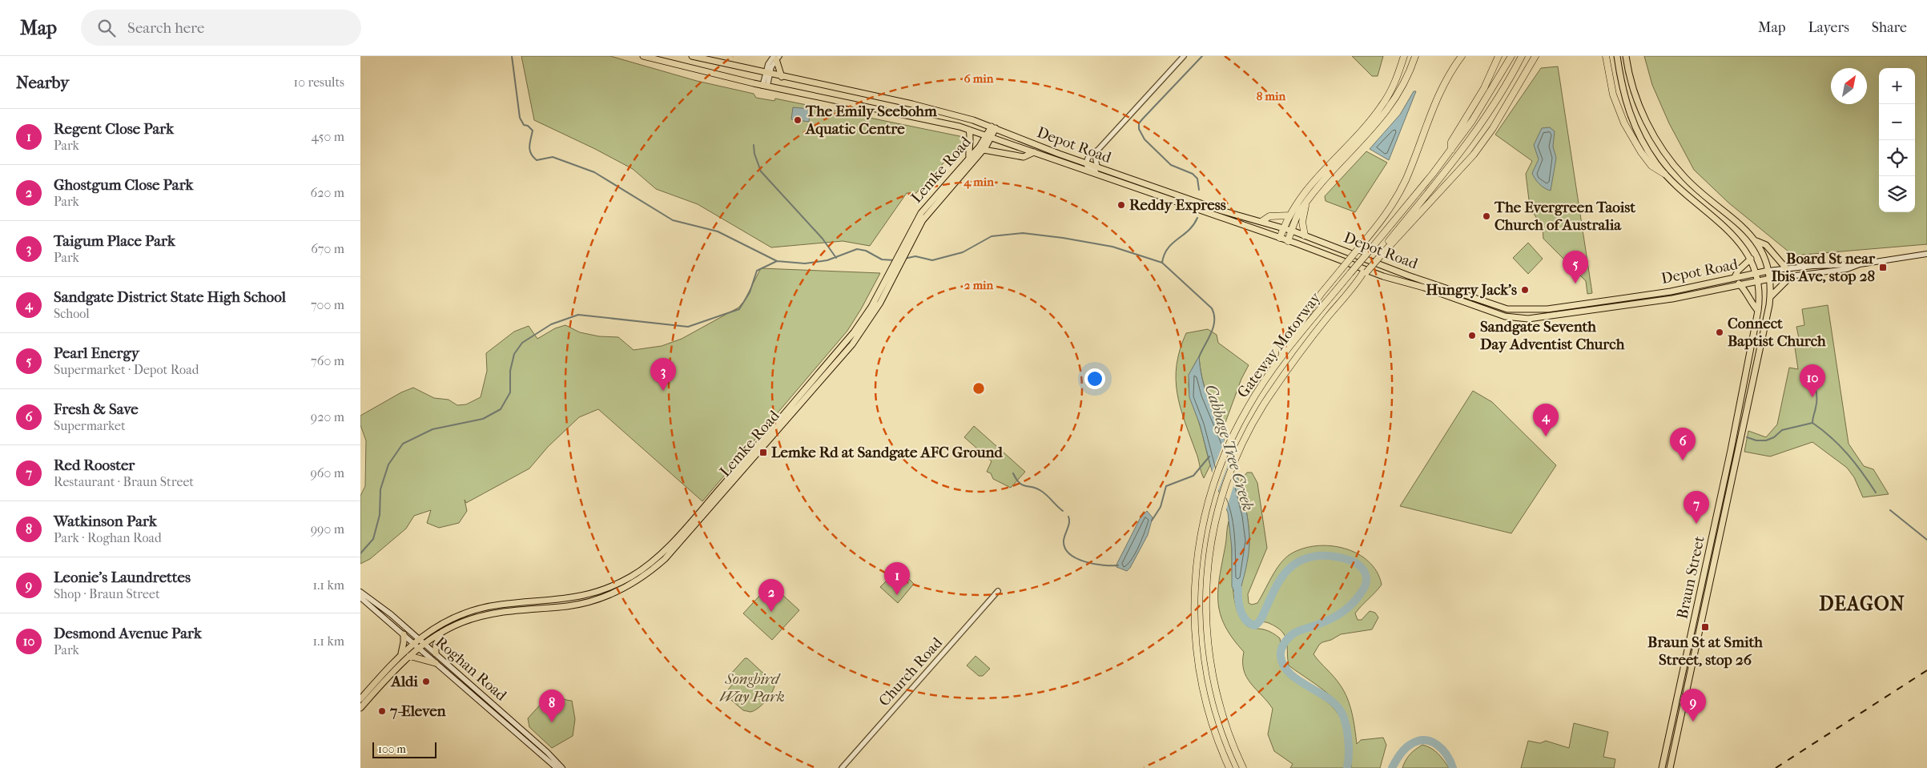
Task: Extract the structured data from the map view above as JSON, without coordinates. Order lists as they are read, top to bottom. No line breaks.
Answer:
{"streets":{"highway":["Gateway Motorway"],"main road":["Depot Road","Lemke Road","Braun Street","Roghan Road"],"street":["Church Road"]},"crossings":[["Depot Road","Lemke Road"],["Depot Road","Braun Street"],["Lemke Road","Roghan Road"]],"districts":["DEAGON"],"water":["Cabbage Tree Creek"],"parks":["Songbird Way Park"],"places":{"other":["The Emily Seebohm Aquatic Centre","Reddy Express","The Evergreen Taoist Church of Australia","Hungry Jack's","Connect Baptist Church","Sandgate Seventh Day Adventist Church","Aldi","7-Eleven"],"transit":["Board St near Ibis Ave, stop 28","Lemke Rd at Sandgate AFC Ground","Braun St at Smith Street, stop 26"]},"scale_bar":"100 m","north":"top right","page":{"header":"Map","search":"Search here","nav":["Map","Layers","Share"],"heading":["Nearby","10 results"],"map_buttons":["+","−"],"list":[{"mark":"1","name":"Regent Close Park","note":"Park","value":"450 m"},{"mark":"2","name":"Ghostgum Close Park","note":"Park","value":"620 m"},{"mark":"3","name":"Taigum Place Park","note":"Park","value":"670 m"},{"mark":"4","name":"Sandgate District State High School","note":"School","value":"700 m"},{"mark":"5","name":"Pearl Energy","note":"Supermarket · Depot Road","value":"760 m"},{"mark":"6","name":"Fresh & Save","note":"Supermarket","value":"920 m"},{"mark":"7","name":"Red Rooster","note":"Restaurant · Braun Street","value":"960 m"},{"mark":"8","name":"Watkinson Park","note":"Park · Roghan Road","value":"990 m"},{"mark":"9","name":"Leonie's Laundrettes","note":"Shop · Braun Street","value":"1.1 km"},{"mark":"10","name":"Desmond Avenue Park","note":"Park","value":"1.1 km"}],"pins":["5","3","10","4","6","7","1","2","9","8"],"scale":"100 m"},"rings":["6 min","8 min","4 min","2 min"]}
